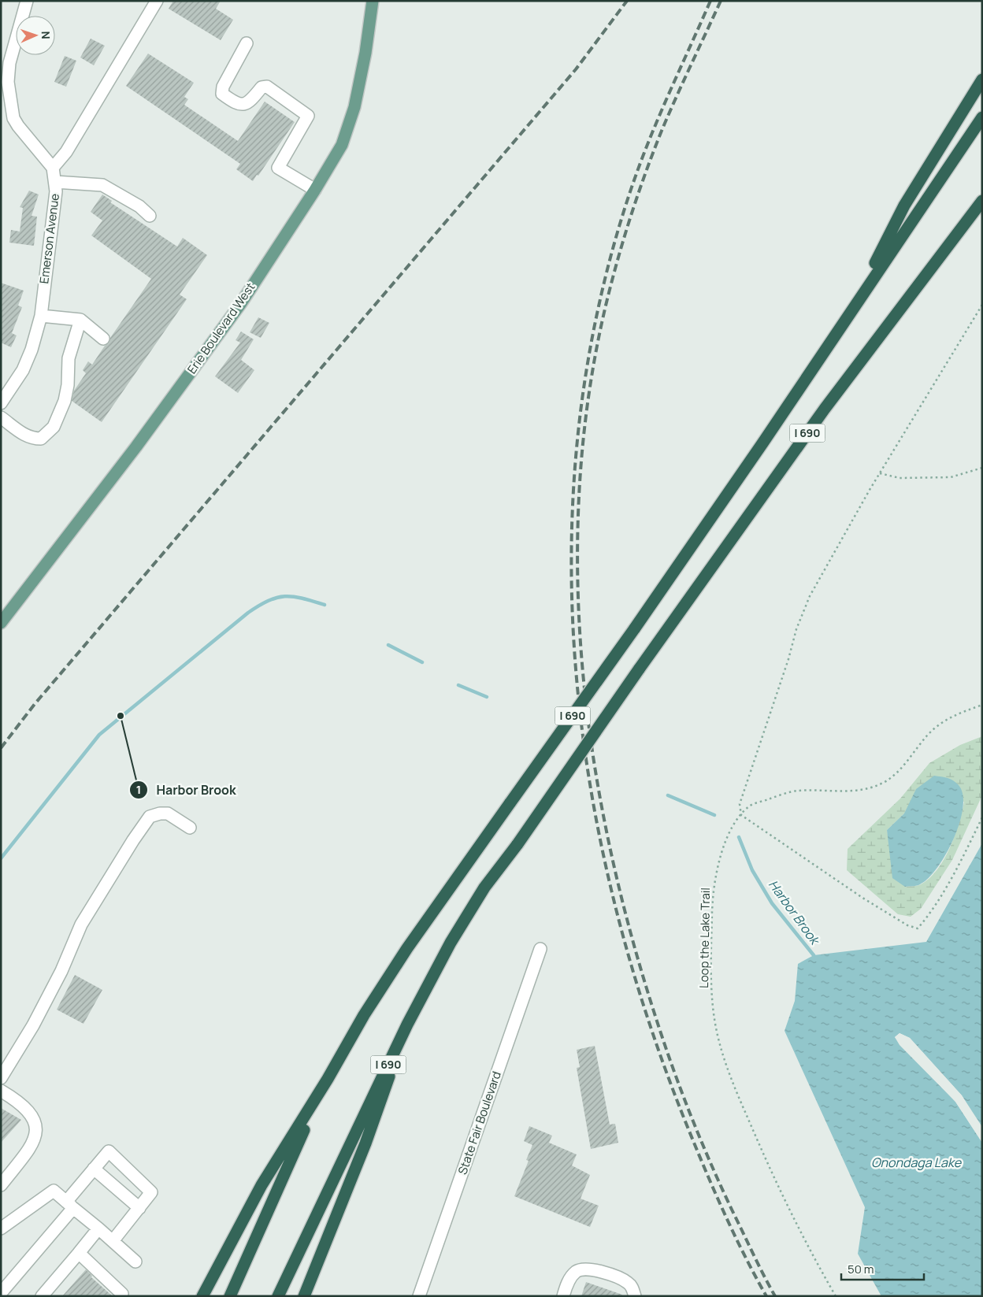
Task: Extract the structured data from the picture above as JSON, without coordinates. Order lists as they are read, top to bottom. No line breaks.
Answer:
{"streets":{"highway":["I 690"],"main road":["Erie Boulevard West"],"street":["Emerson Avenue","State Fair Boulevard"],"path":["Loop the Lake Trail"]},"water":["Harbor Brook","Onondaga Lake"],"places":["Harbor Brook"],"scale_bar":"50 m","north":"right"}
